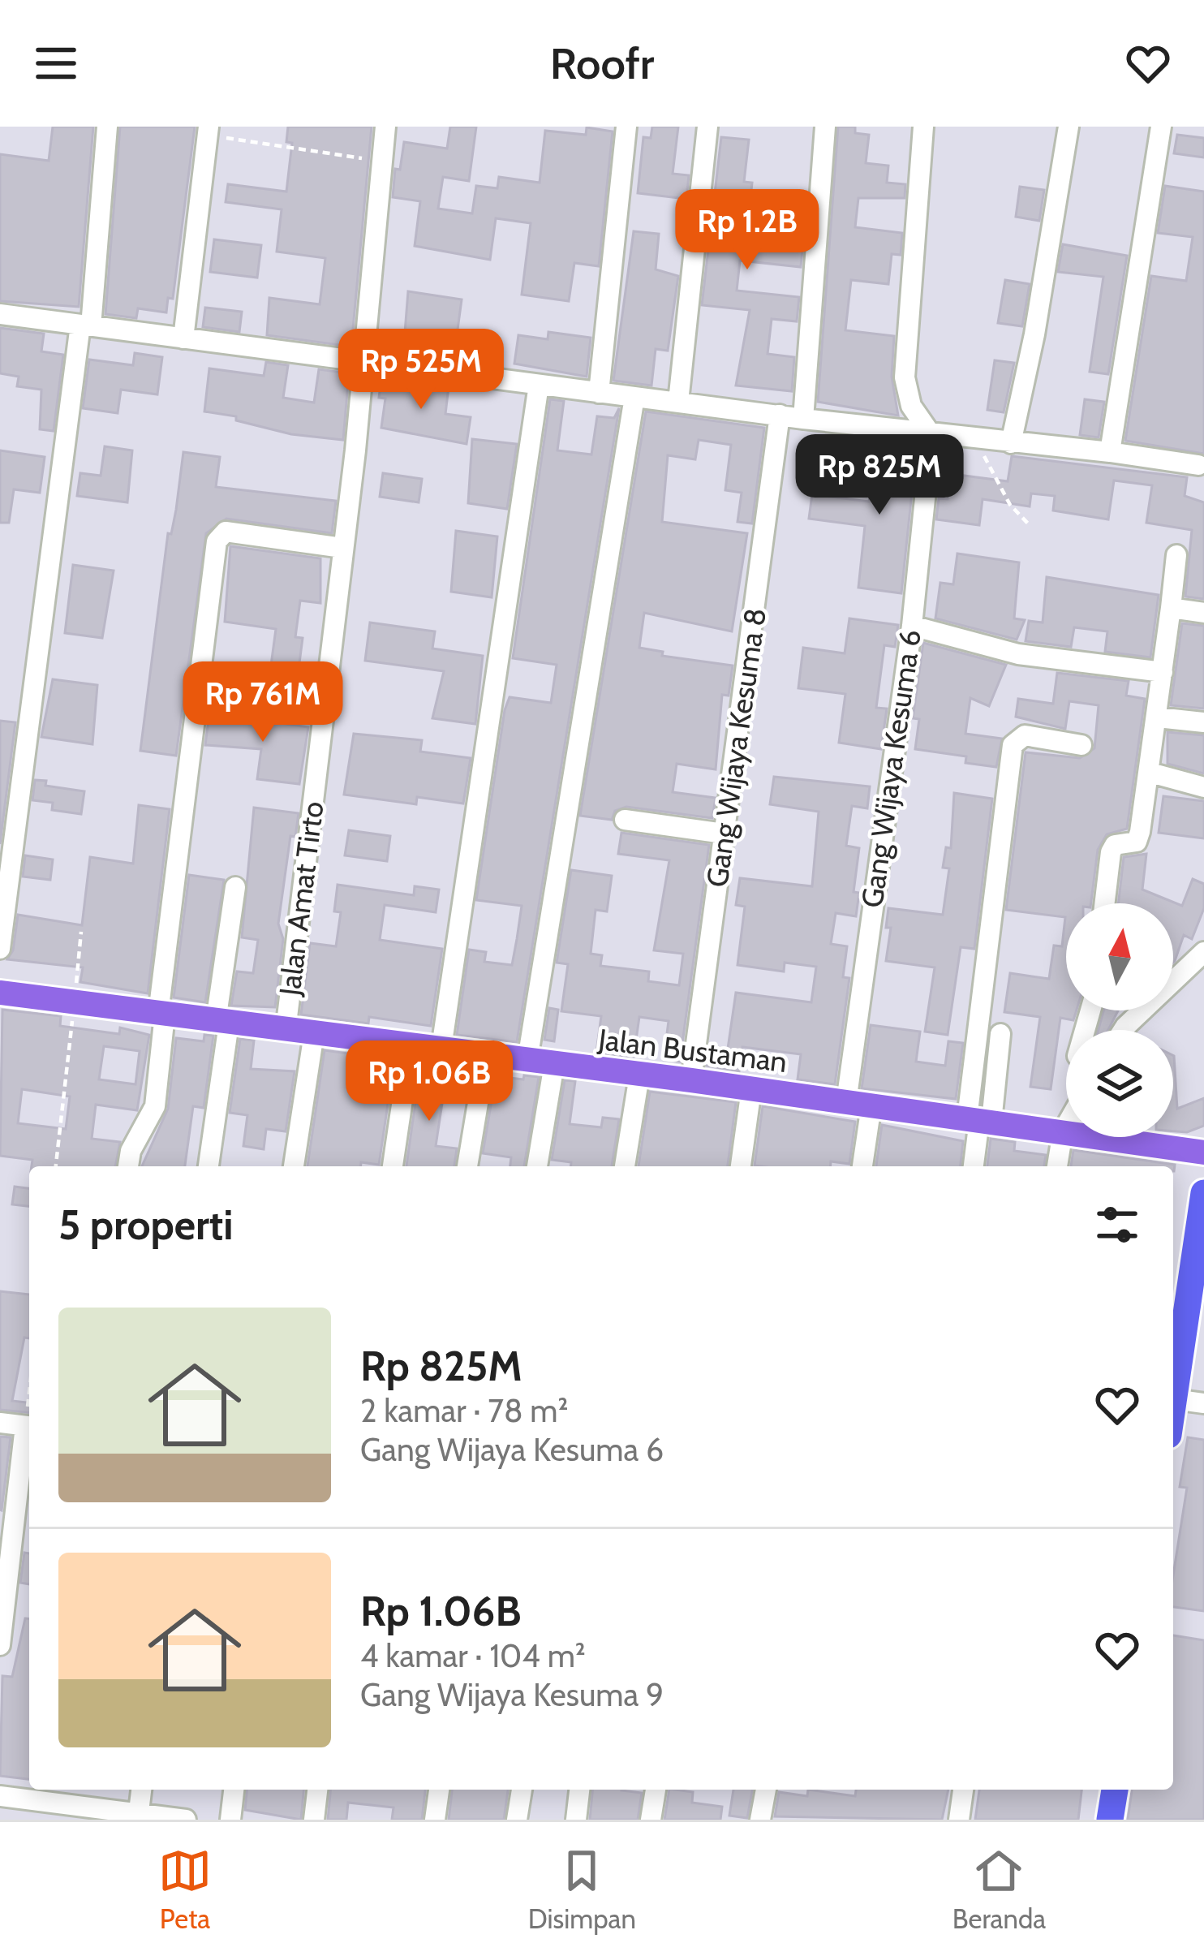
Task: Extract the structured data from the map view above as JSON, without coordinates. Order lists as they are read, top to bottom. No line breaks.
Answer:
{"streets":{"main road":["Jalan Bustaman"],"street":["Gang Wijaya Kesuma 8","Gang Wijaya Kesuma 6","Jalan Amat Tirto"]},"crossings":[["Gang Wijaya Kesuma 8","Jalan Bustaman"],["Gang Wijaya Kesuma 6","Jalan Bustaman"],["Jalan Amat Tirto","Jalan Bustaman"]],"north":"top","page":{"header":"Roofr","price":["Rp 1.2B","Rp 525M","Rp 825M","Rp 761M","Rp 1.06B"],"heading":"5 properti","list":[{"name":"Rp 825M","note":"2 kamar · 78 m² · Gang Wijaya Kesuma 6"},{"name":"Rp 1.06B","note":"4 kamar · 104 m² · Gang Wijaya Kesuma 9"}],"tabs":["Peta","Disimpan","Beranda"]}}
